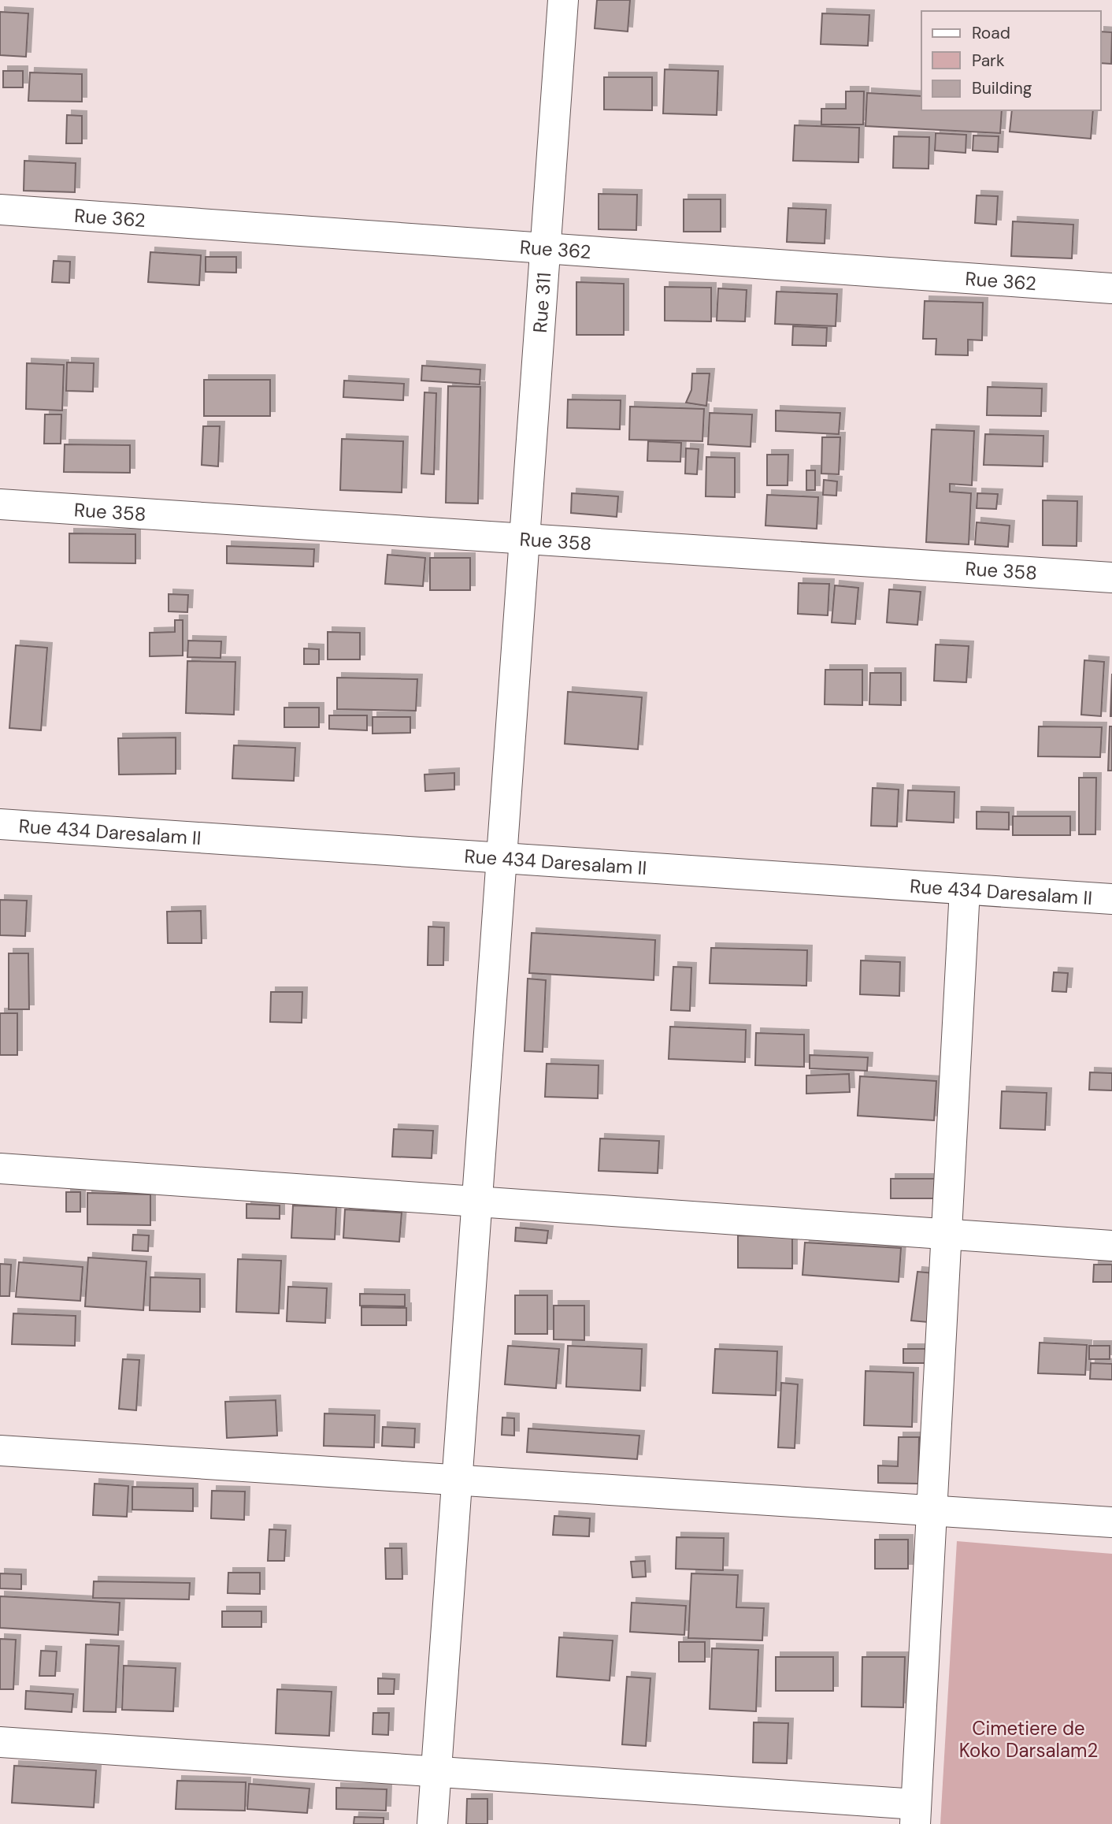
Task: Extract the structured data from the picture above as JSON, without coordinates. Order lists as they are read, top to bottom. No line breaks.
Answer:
{"streets":{"street":["Rue 362","Rue 311","Rue 358","Rue 434 Daresalam II"]},"crossings":[["Rue 362","Rue 311"],["Rue 311","Rue 358"],["Rue 311","Rue 434 Daresalam II"]],"parks":["Cimetiere de Koko Darsalam2"],"legend":["Road","Park","Building"]}
